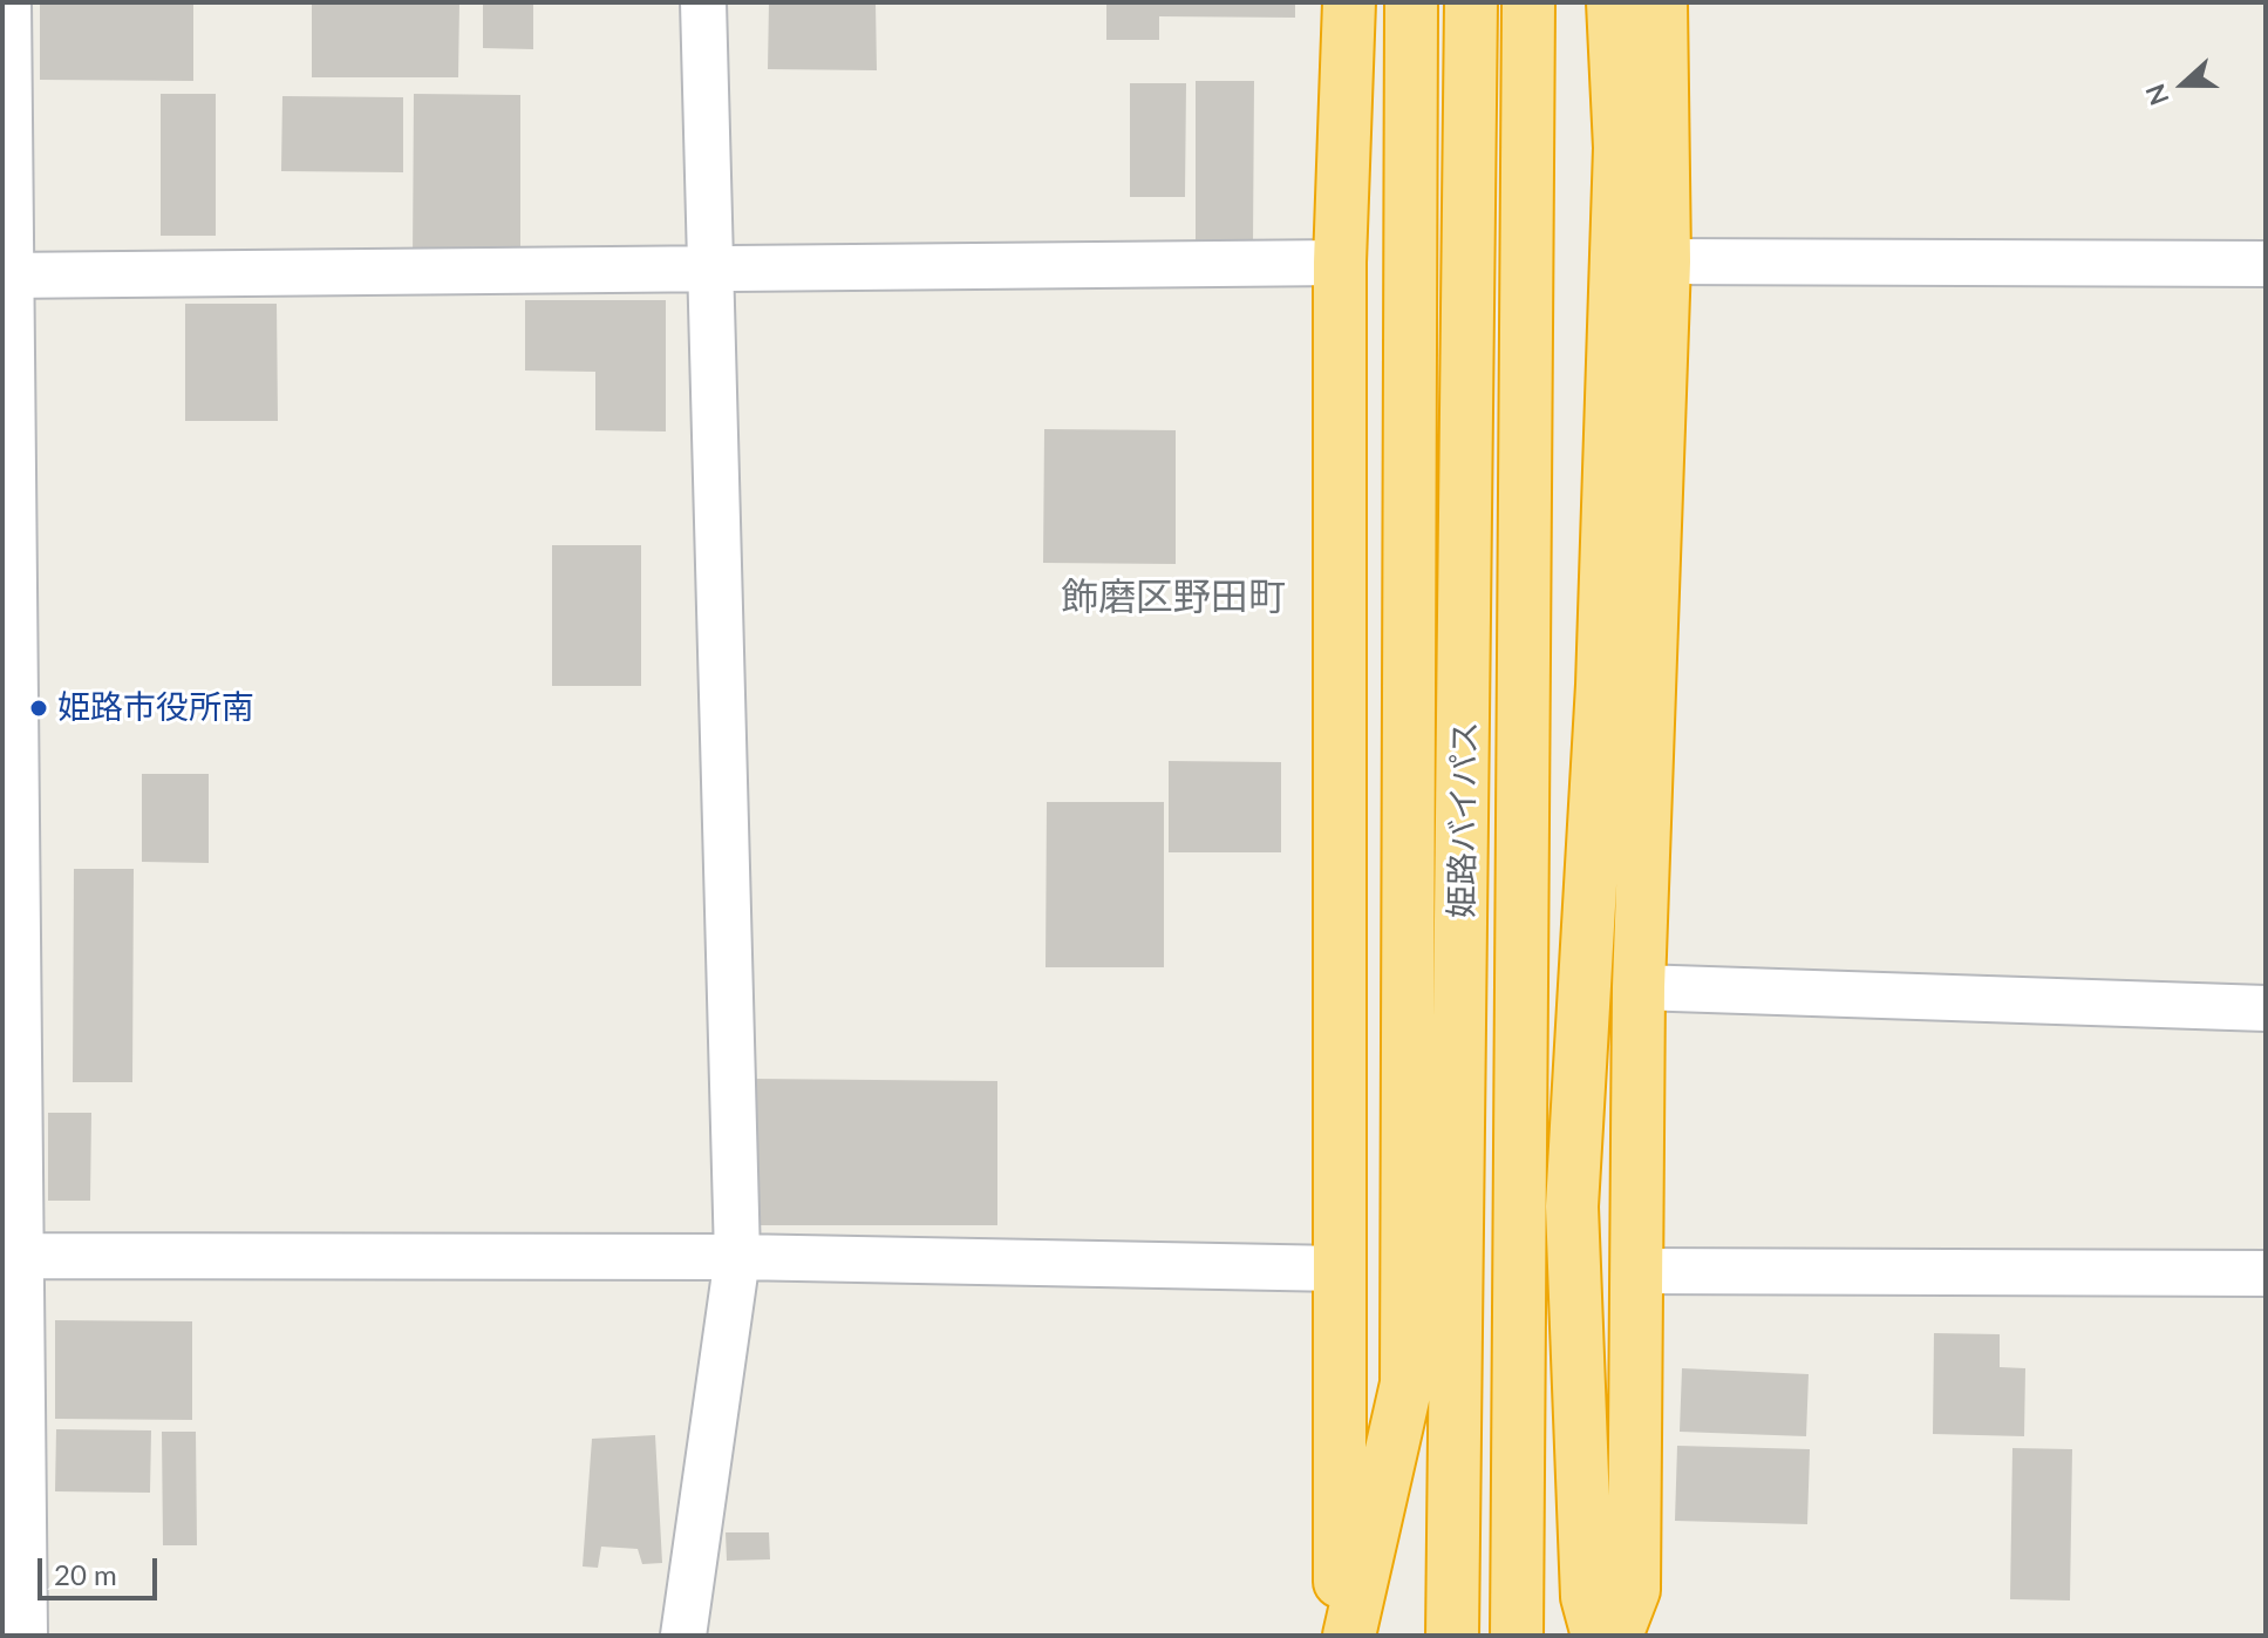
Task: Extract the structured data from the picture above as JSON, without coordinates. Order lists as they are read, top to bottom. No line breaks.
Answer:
{"streets":{"highway":["姫路バイパス"]},"districts":["飾磨区野田町"],"places":["姫路市役所南"],"scale_bar":"20 m","north":"left"}
